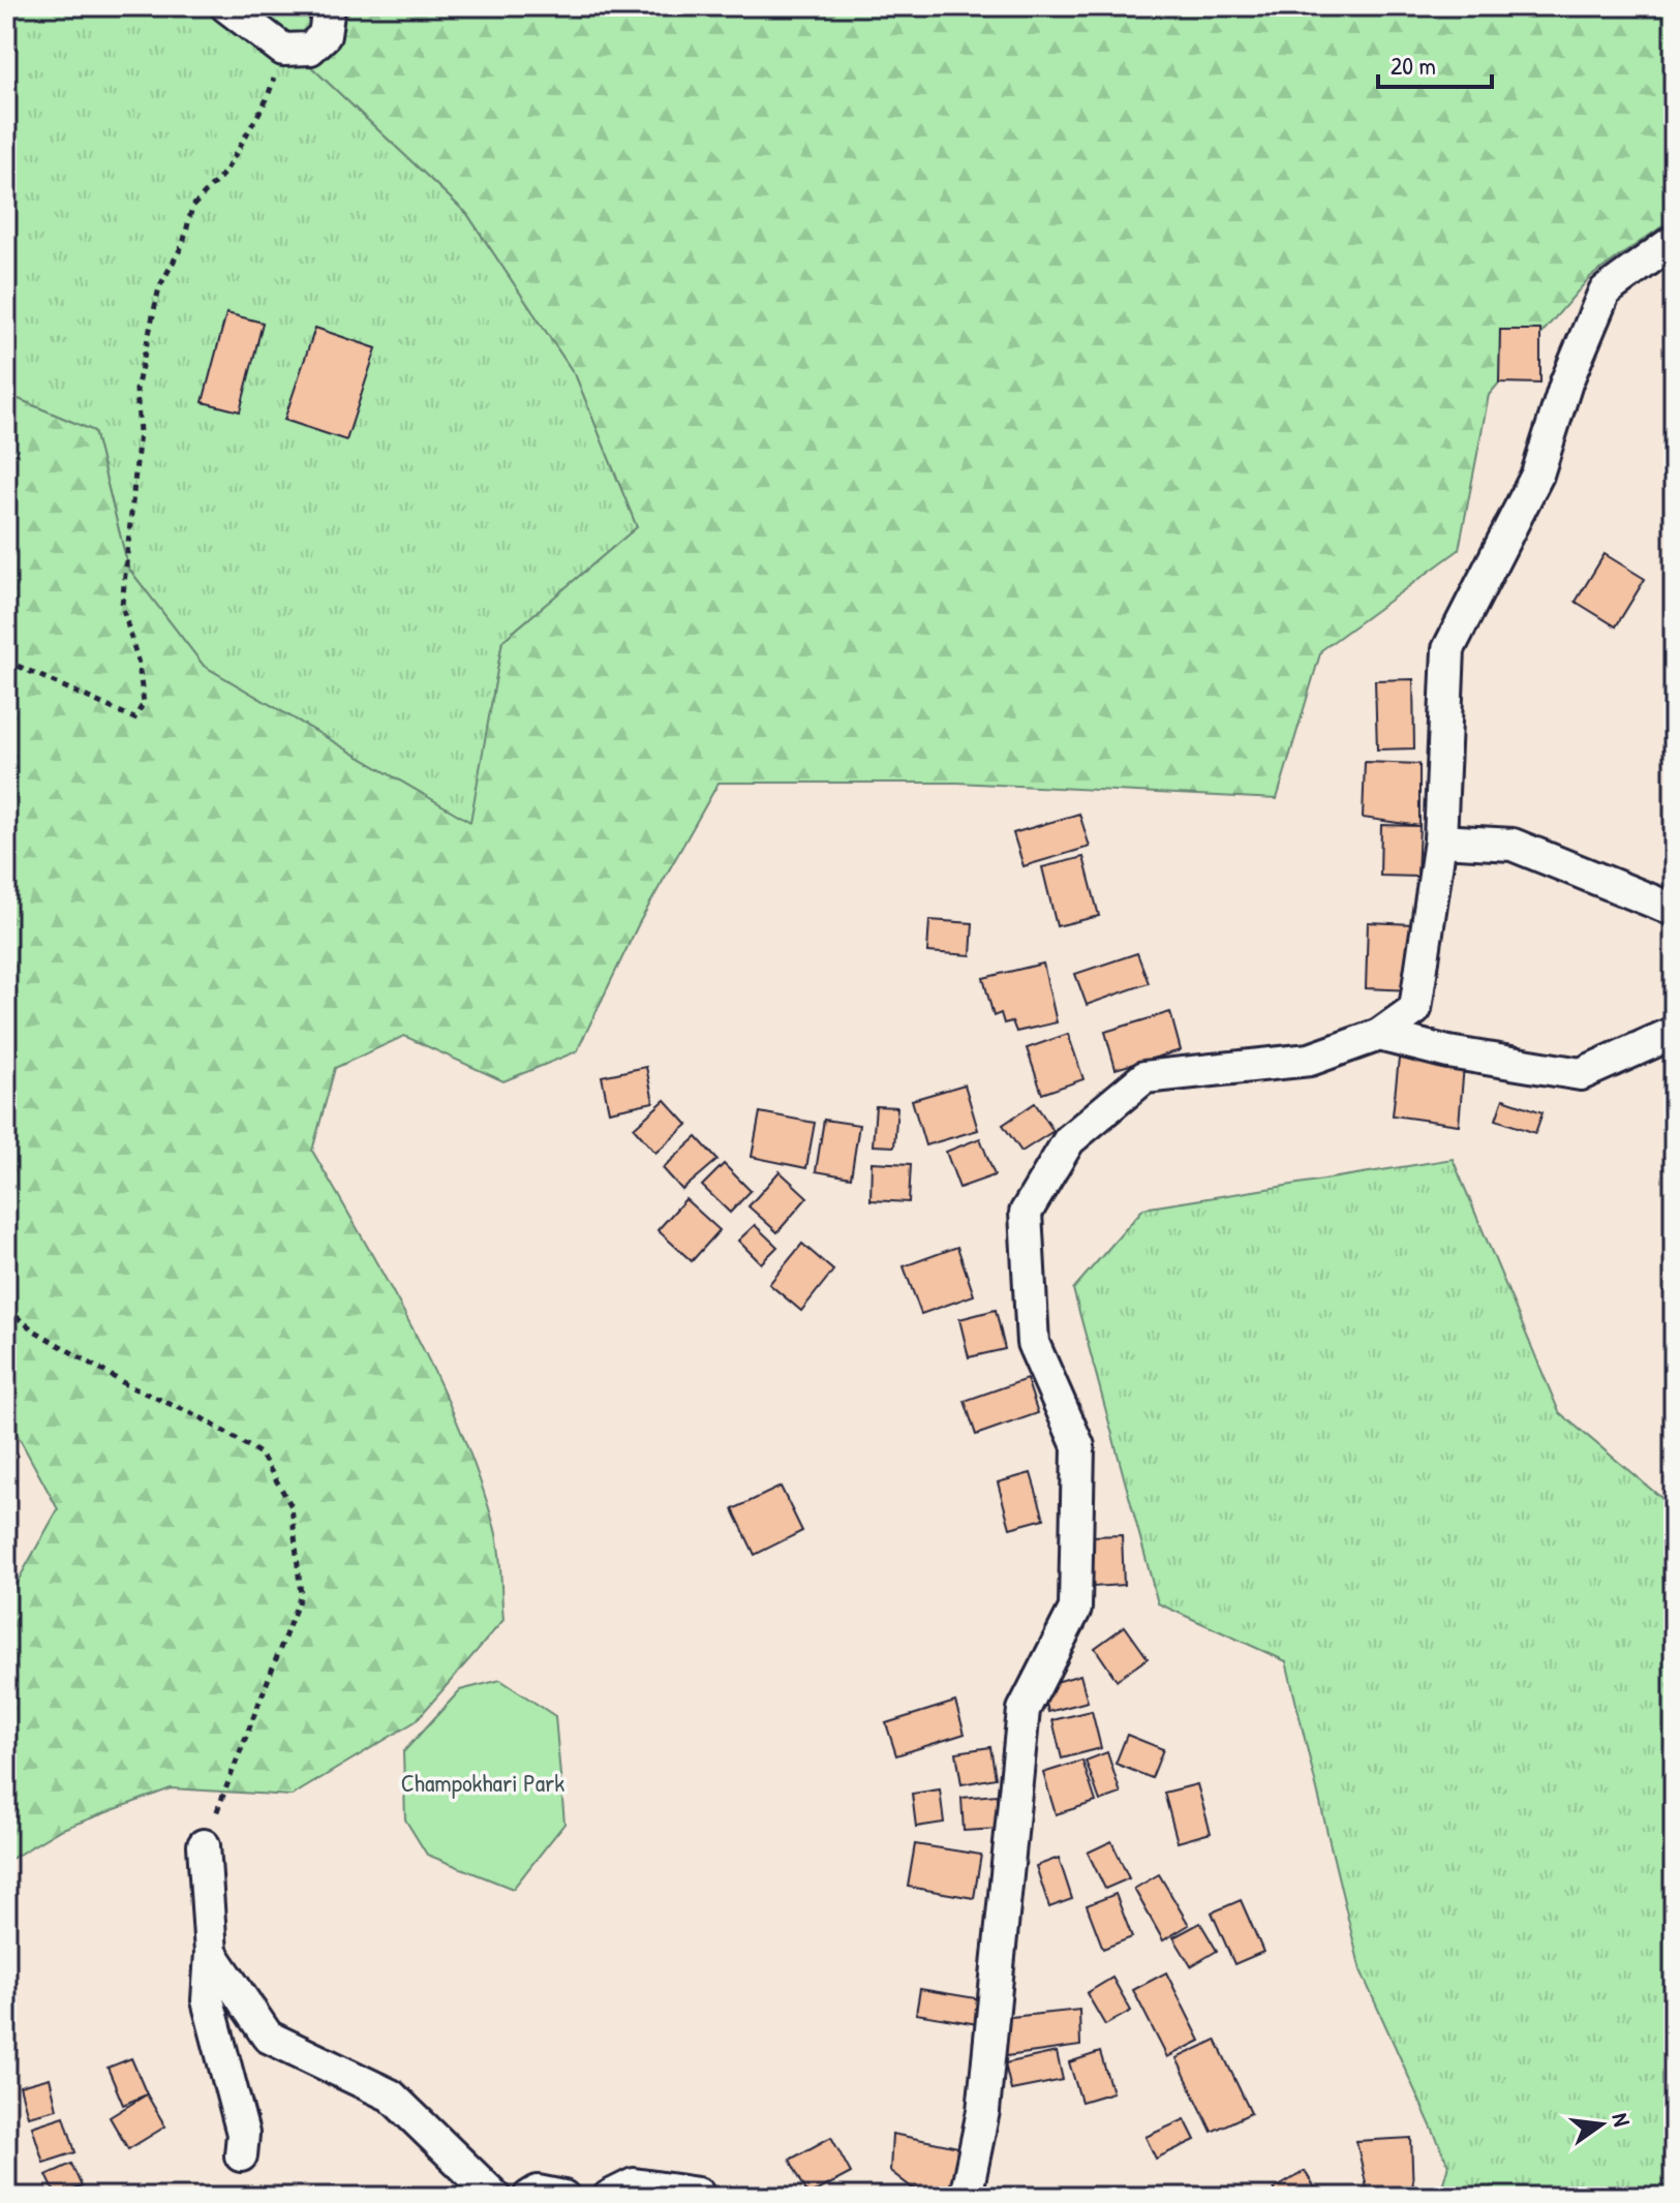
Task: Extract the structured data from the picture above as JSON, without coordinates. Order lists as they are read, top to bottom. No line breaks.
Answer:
{"parks":["Champokhari Park"],"scale_bar":"20 m","north":"right"}
